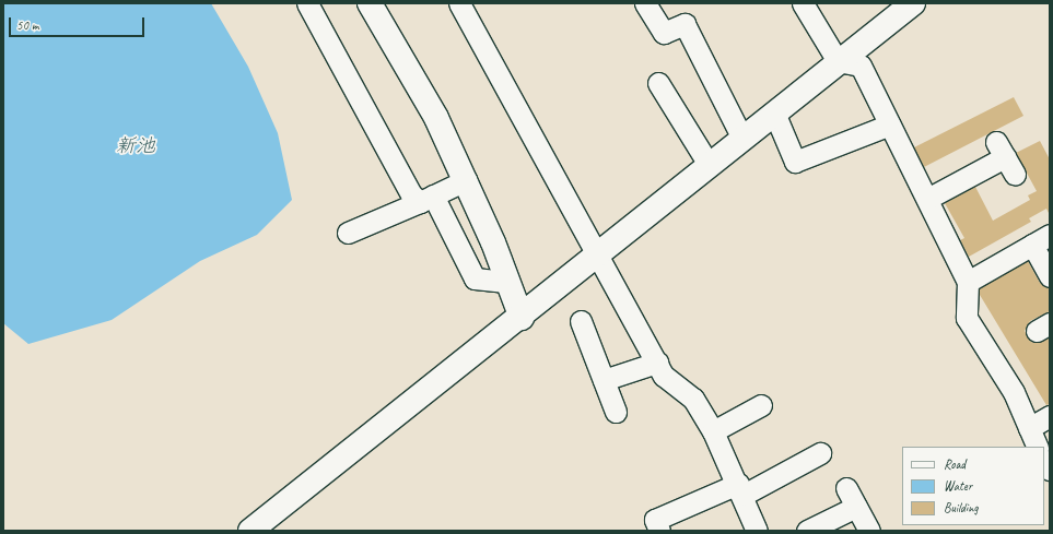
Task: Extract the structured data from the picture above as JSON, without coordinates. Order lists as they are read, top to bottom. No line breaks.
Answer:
{"water":["新池"],"legend":["Road","Water","Building"],"scale_bar":"50 m"}
